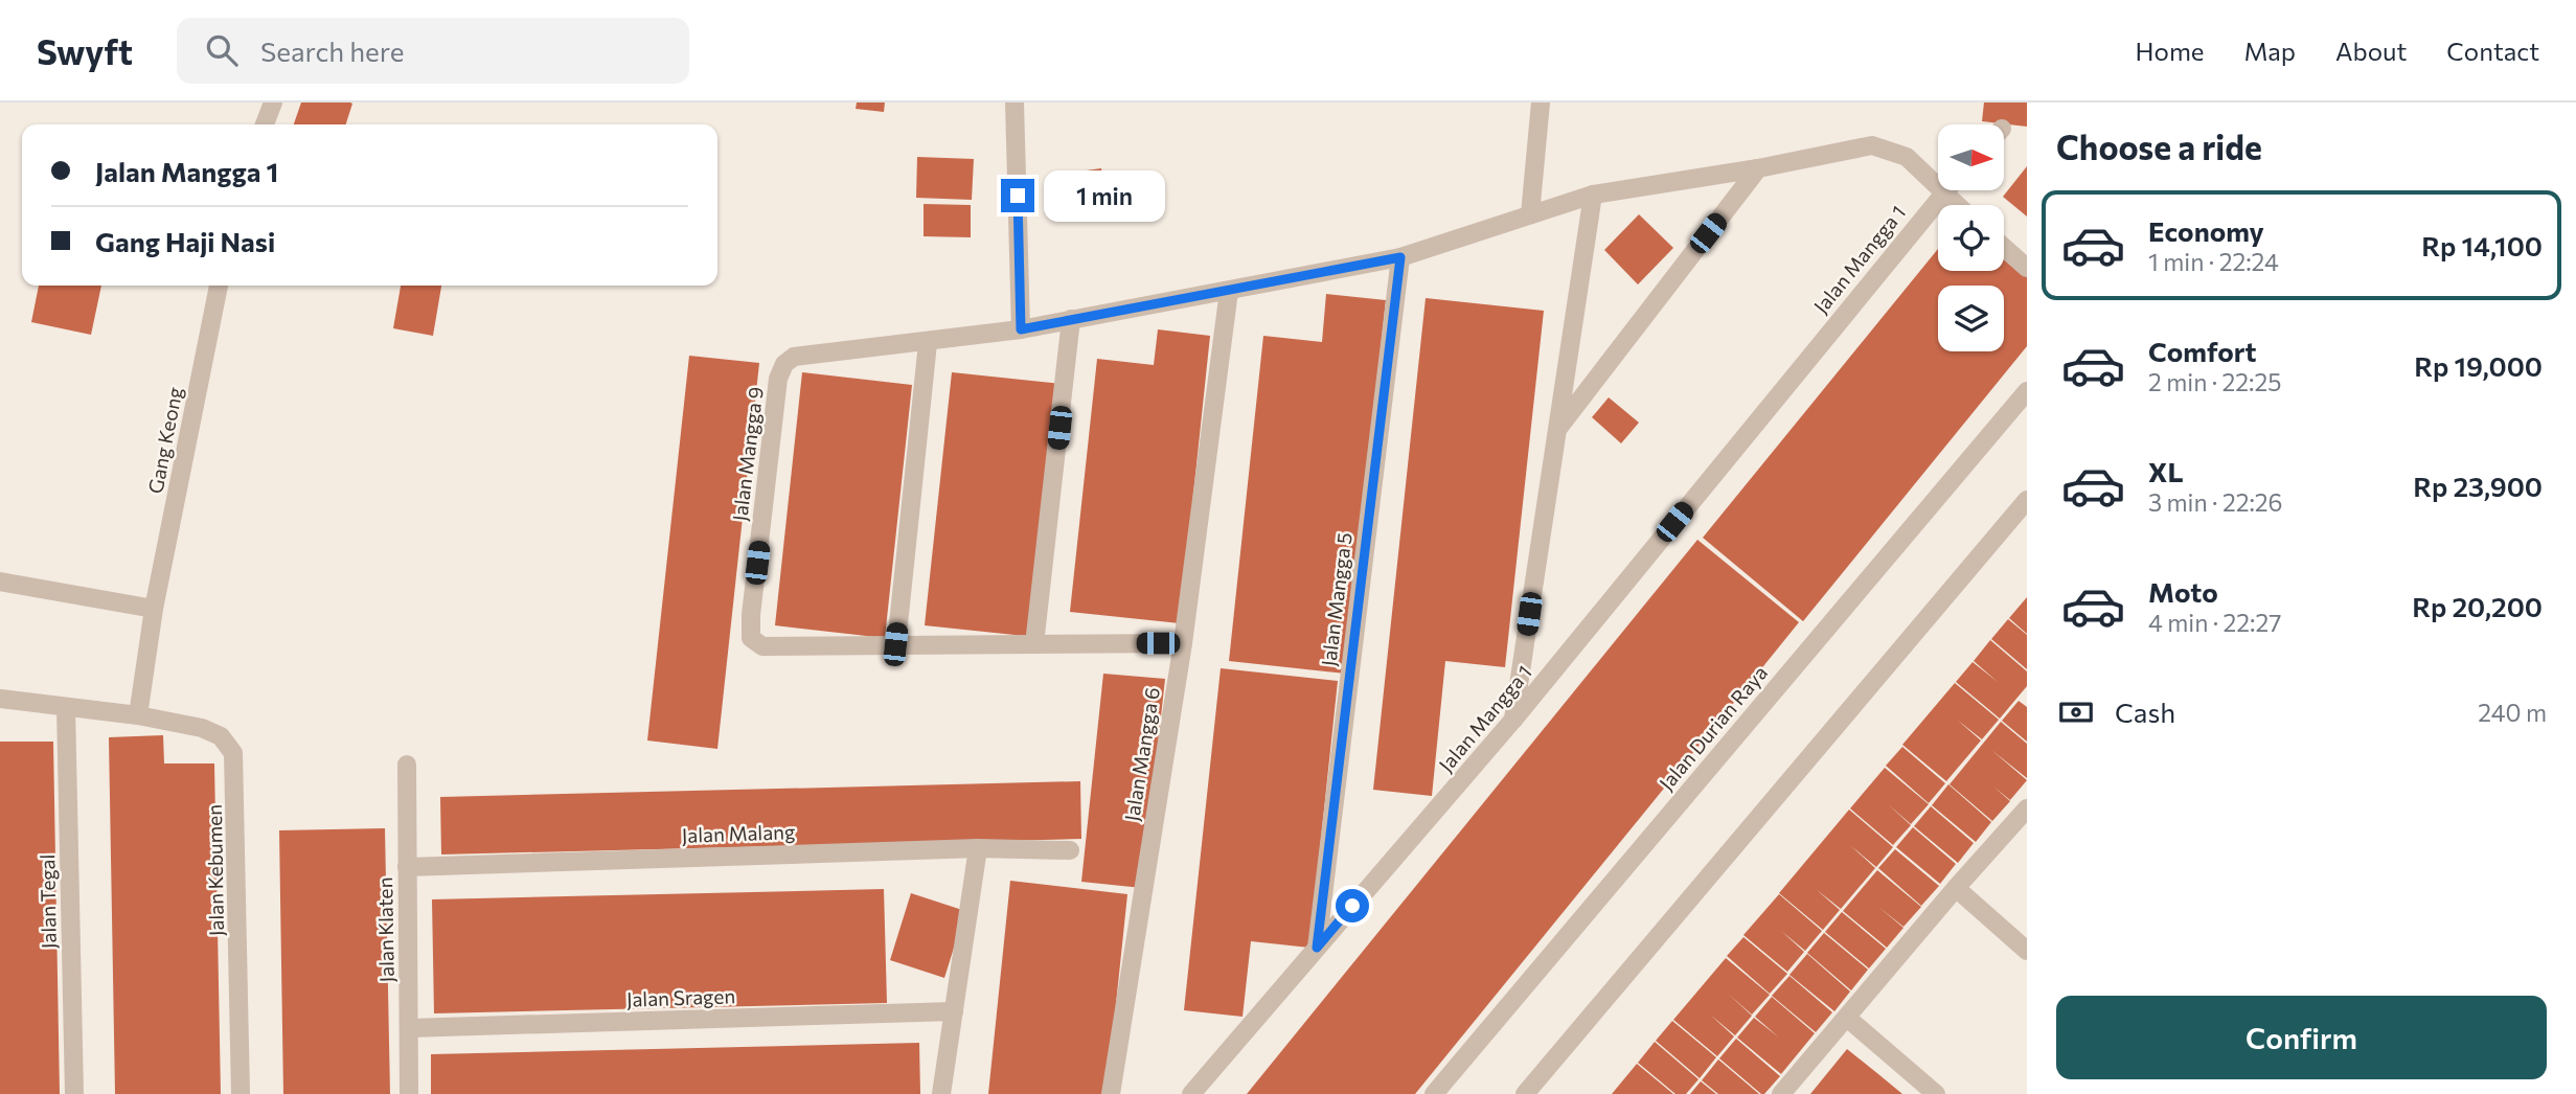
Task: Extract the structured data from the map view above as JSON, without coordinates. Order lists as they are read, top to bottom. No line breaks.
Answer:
{"streets":{"street":["Jalan Mangga 1","Gang Keong","Jalan Mangga 9","Jalan Mangga 5","Jalan Durian Raya","Jalan Mangga 6","Jalan Malang","Jalan Kebumen","Jalan Tegal","Jalan Klaten","Jalan Sragen"]},"crossings":[["Jalan Mangga 1","Jalan Mangga 5"],["Gang Keong","Jalan Kebumen"],["Jalan Malang","Jalan Klaten"],["Jalan Klaten","Jalan Sragen"]],"north":"right","page":{"header":"Swyft","search":"Search here","nav":["Home","Map","About","Contact"],"heading":"Choose a ride","banner":["Jalan Mangga 1","Gang Haji Nasi"],"bubble":"1 min","list":[{"name":"Economy","note":"1 min · 22:24","value":"Rp 14,100"},{"name":"Comfort","note":"2 min · 22:25","value":"Rp 19,000"},{"name":"XL","note":"3 min · 22:26","value":"Rp 23,900"},{"name":"Moto","note":"4 min · 22:27","value":"Rp 20,200"}],"pay":["Cash","240 m"],"buttons":"Confirm"}}
